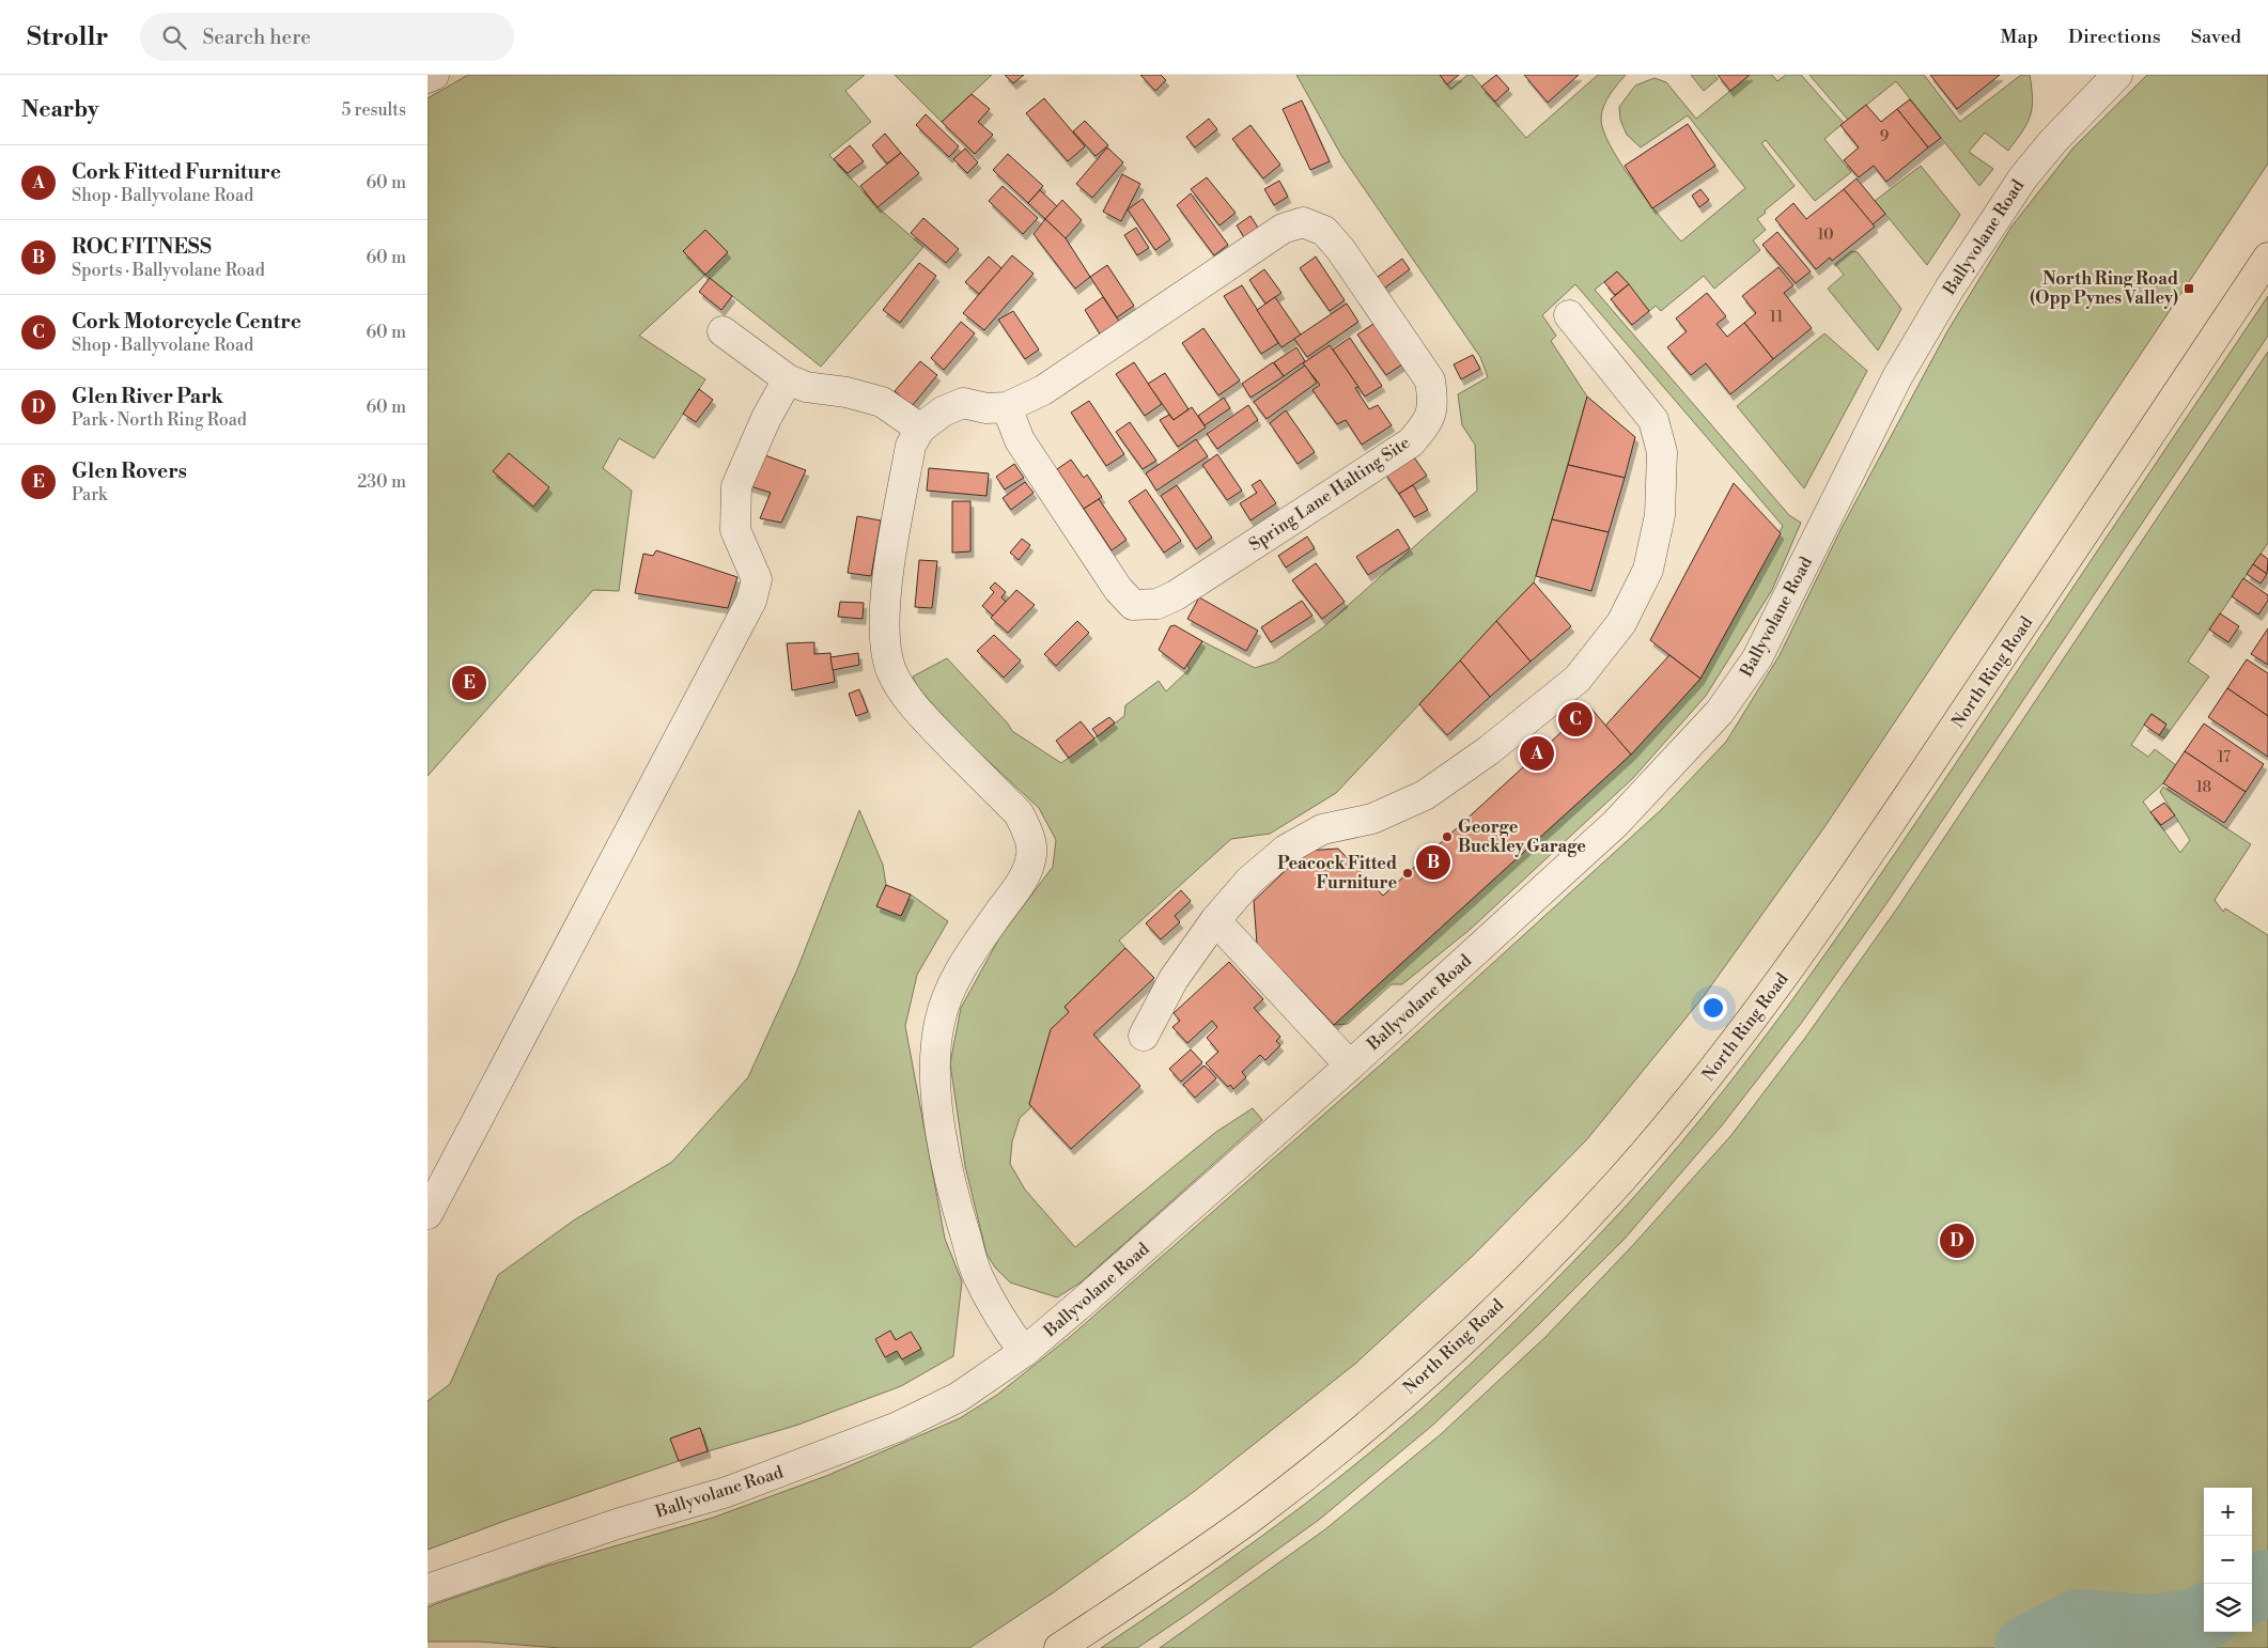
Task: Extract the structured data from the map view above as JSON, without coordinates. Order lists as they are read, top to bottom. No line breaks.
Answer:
{"streets":{"main road":["North Ring Road"],"street":["Ballyvolane Road","Spring Lane Halting Site"]},"crossings":[["Ballyvolane Road","Spring Lane Halting Site"]],"places":{"transit":["North Ring Road (Opp Pynes Valley)"],"other":["George Buckley Garage","Peacock Fitted Furniture"]},"house_numbers":["9","10","11","17","18"],"page":{"header":"Strollr","search":"Search here","nav":["Map","Directions","Saved"],"heading":["Nearby","5 results"],"list":[{"mark":"A","name":"Cork Fitted Furniture","note":"Shop · Ballyvolane Road","value":"60 m"},{"mark":"B","name":"ROC FITNESS","note":"Sports · Ballyvolane Road","value":"60 m"},{"mark":"C","name":"Cork Motorcycle Centre","note":"Shop · Ballyvolane Road","value":"60 m"},{"mark":"D","name":"Glen River Park","note":"Park · North Ring Road","value":"60 m"},{"mark":"E","name":"Glen Rovers","note":"Park","value":"230 m"}],"pins":["E","C","A","B","D"],"map_buttons":["+","−"]}}
